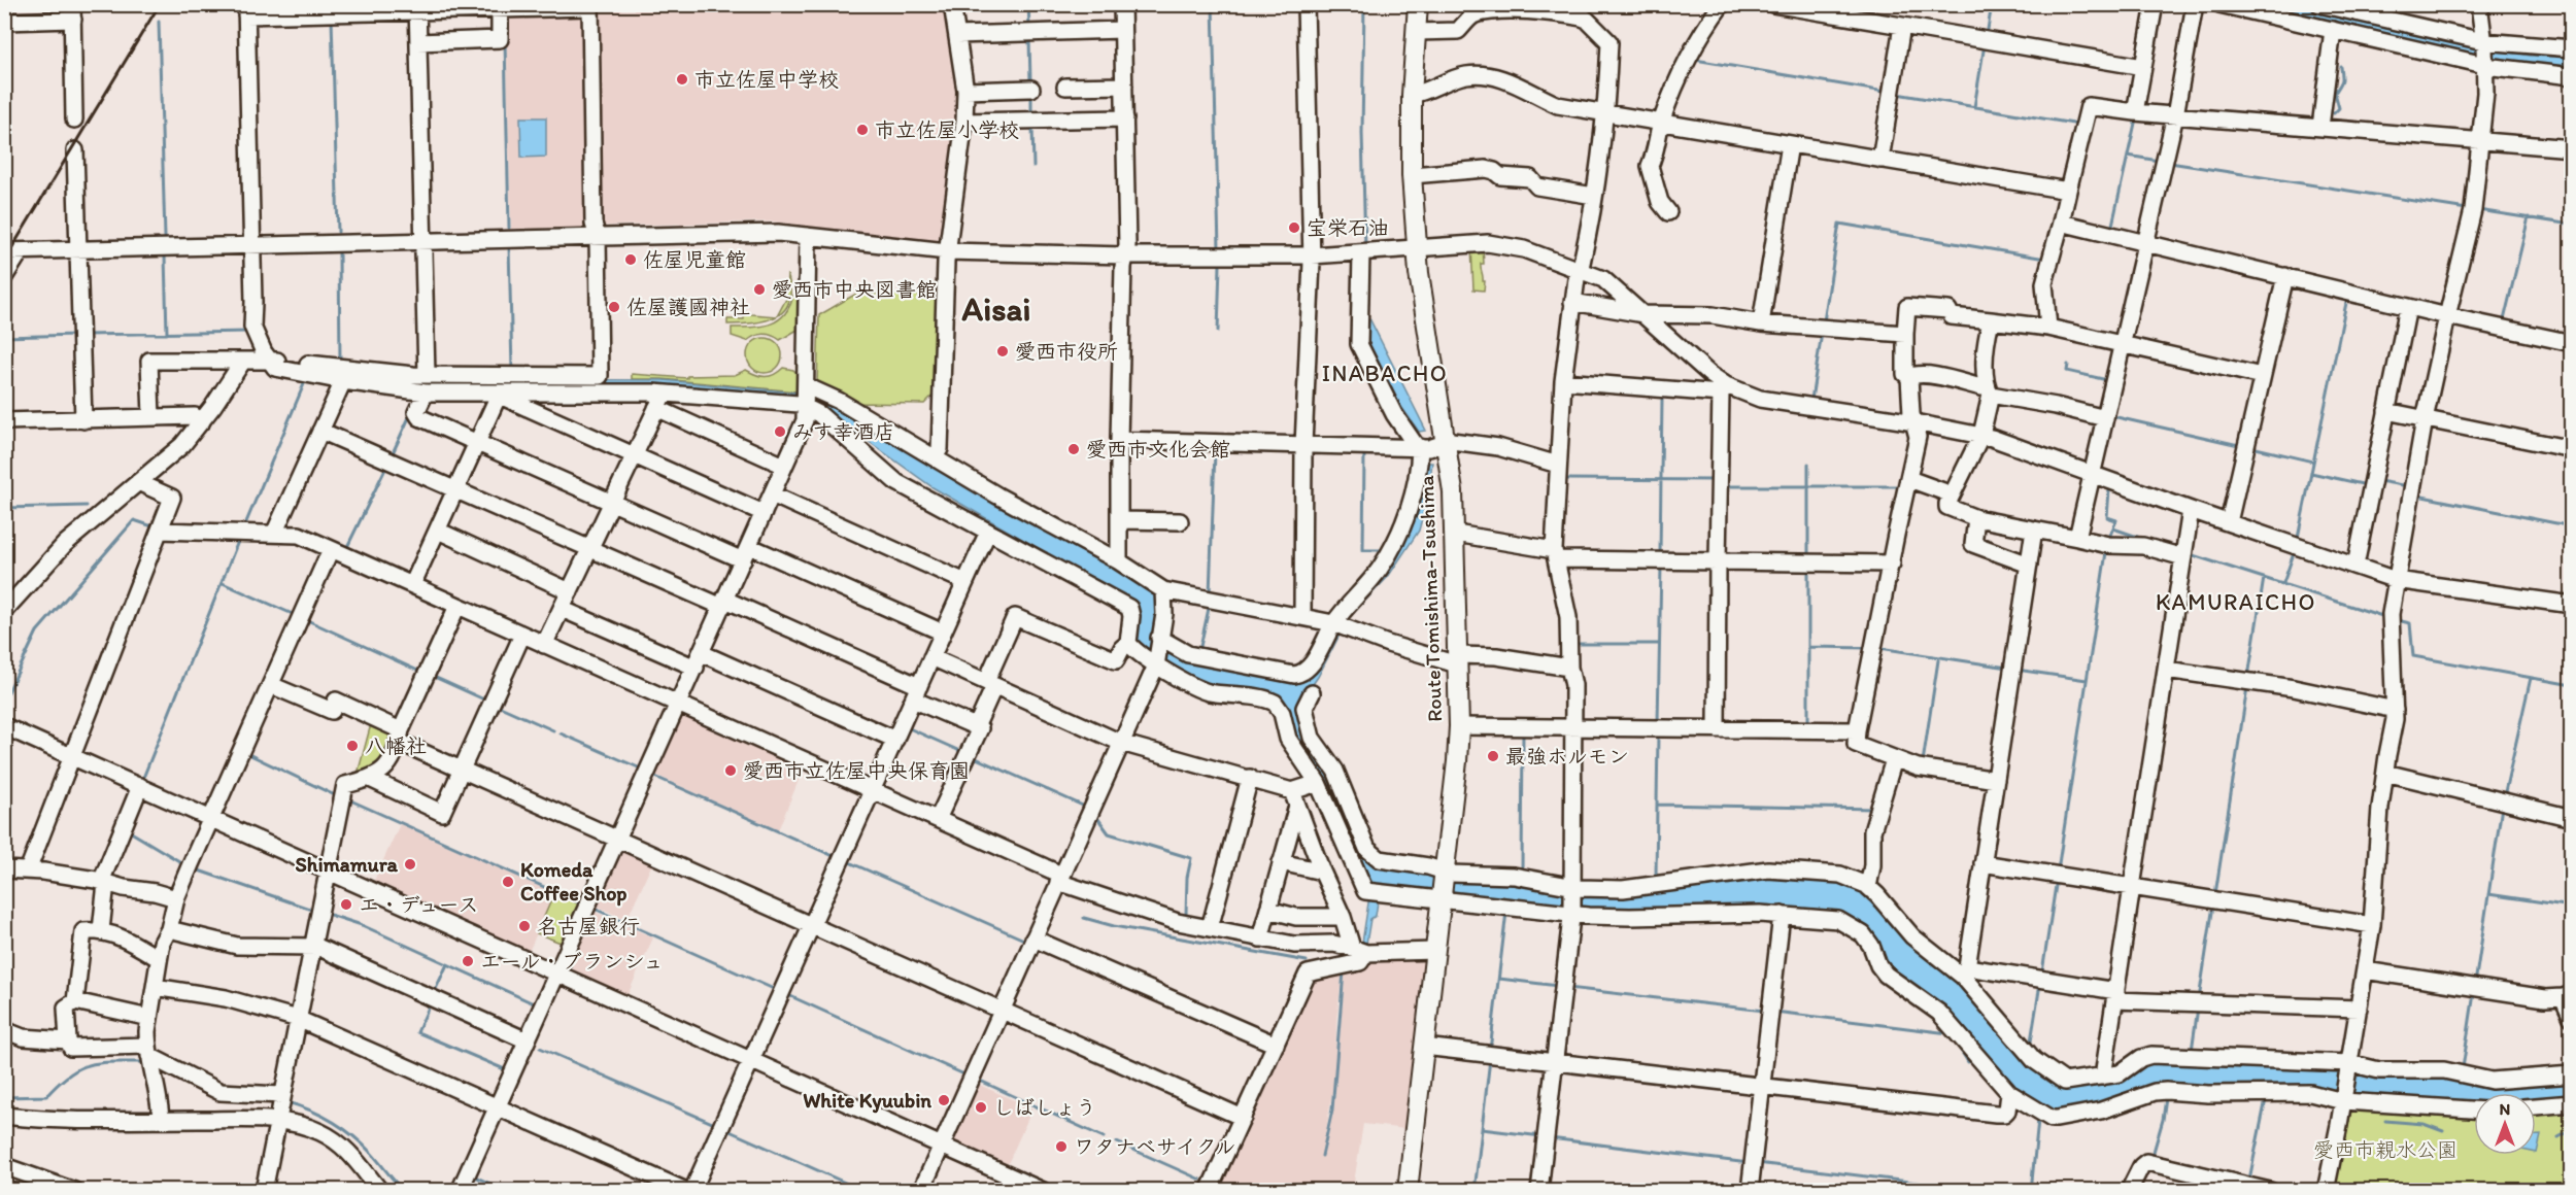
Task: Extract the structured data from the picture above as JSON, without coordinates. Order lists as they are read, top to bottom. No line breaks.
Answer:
{"streets":{"main road":["Route Tomishima-Tsushima"]},"districts":["Aisai","INABACHO","KAMURAICHO"],"parks":["愛西市親水公園"],"places":["市立佐屋中学校","市立佐屋小学校","宝栄石油","佐屋児童館","愛西市中央図書館","佐屋護國神社","愛西市役所","みす幸酒店","愛西市文化会館","八幡社","最強ホルモン","愛西市立佐屋中央保育園","Shimamura","Komeda Coffee Shop","エ・デュース","名古屋銀行","エール・ブランシュ","White Kyuubin","しばしょう","ワタナベサイクル"],"north":"top"}
